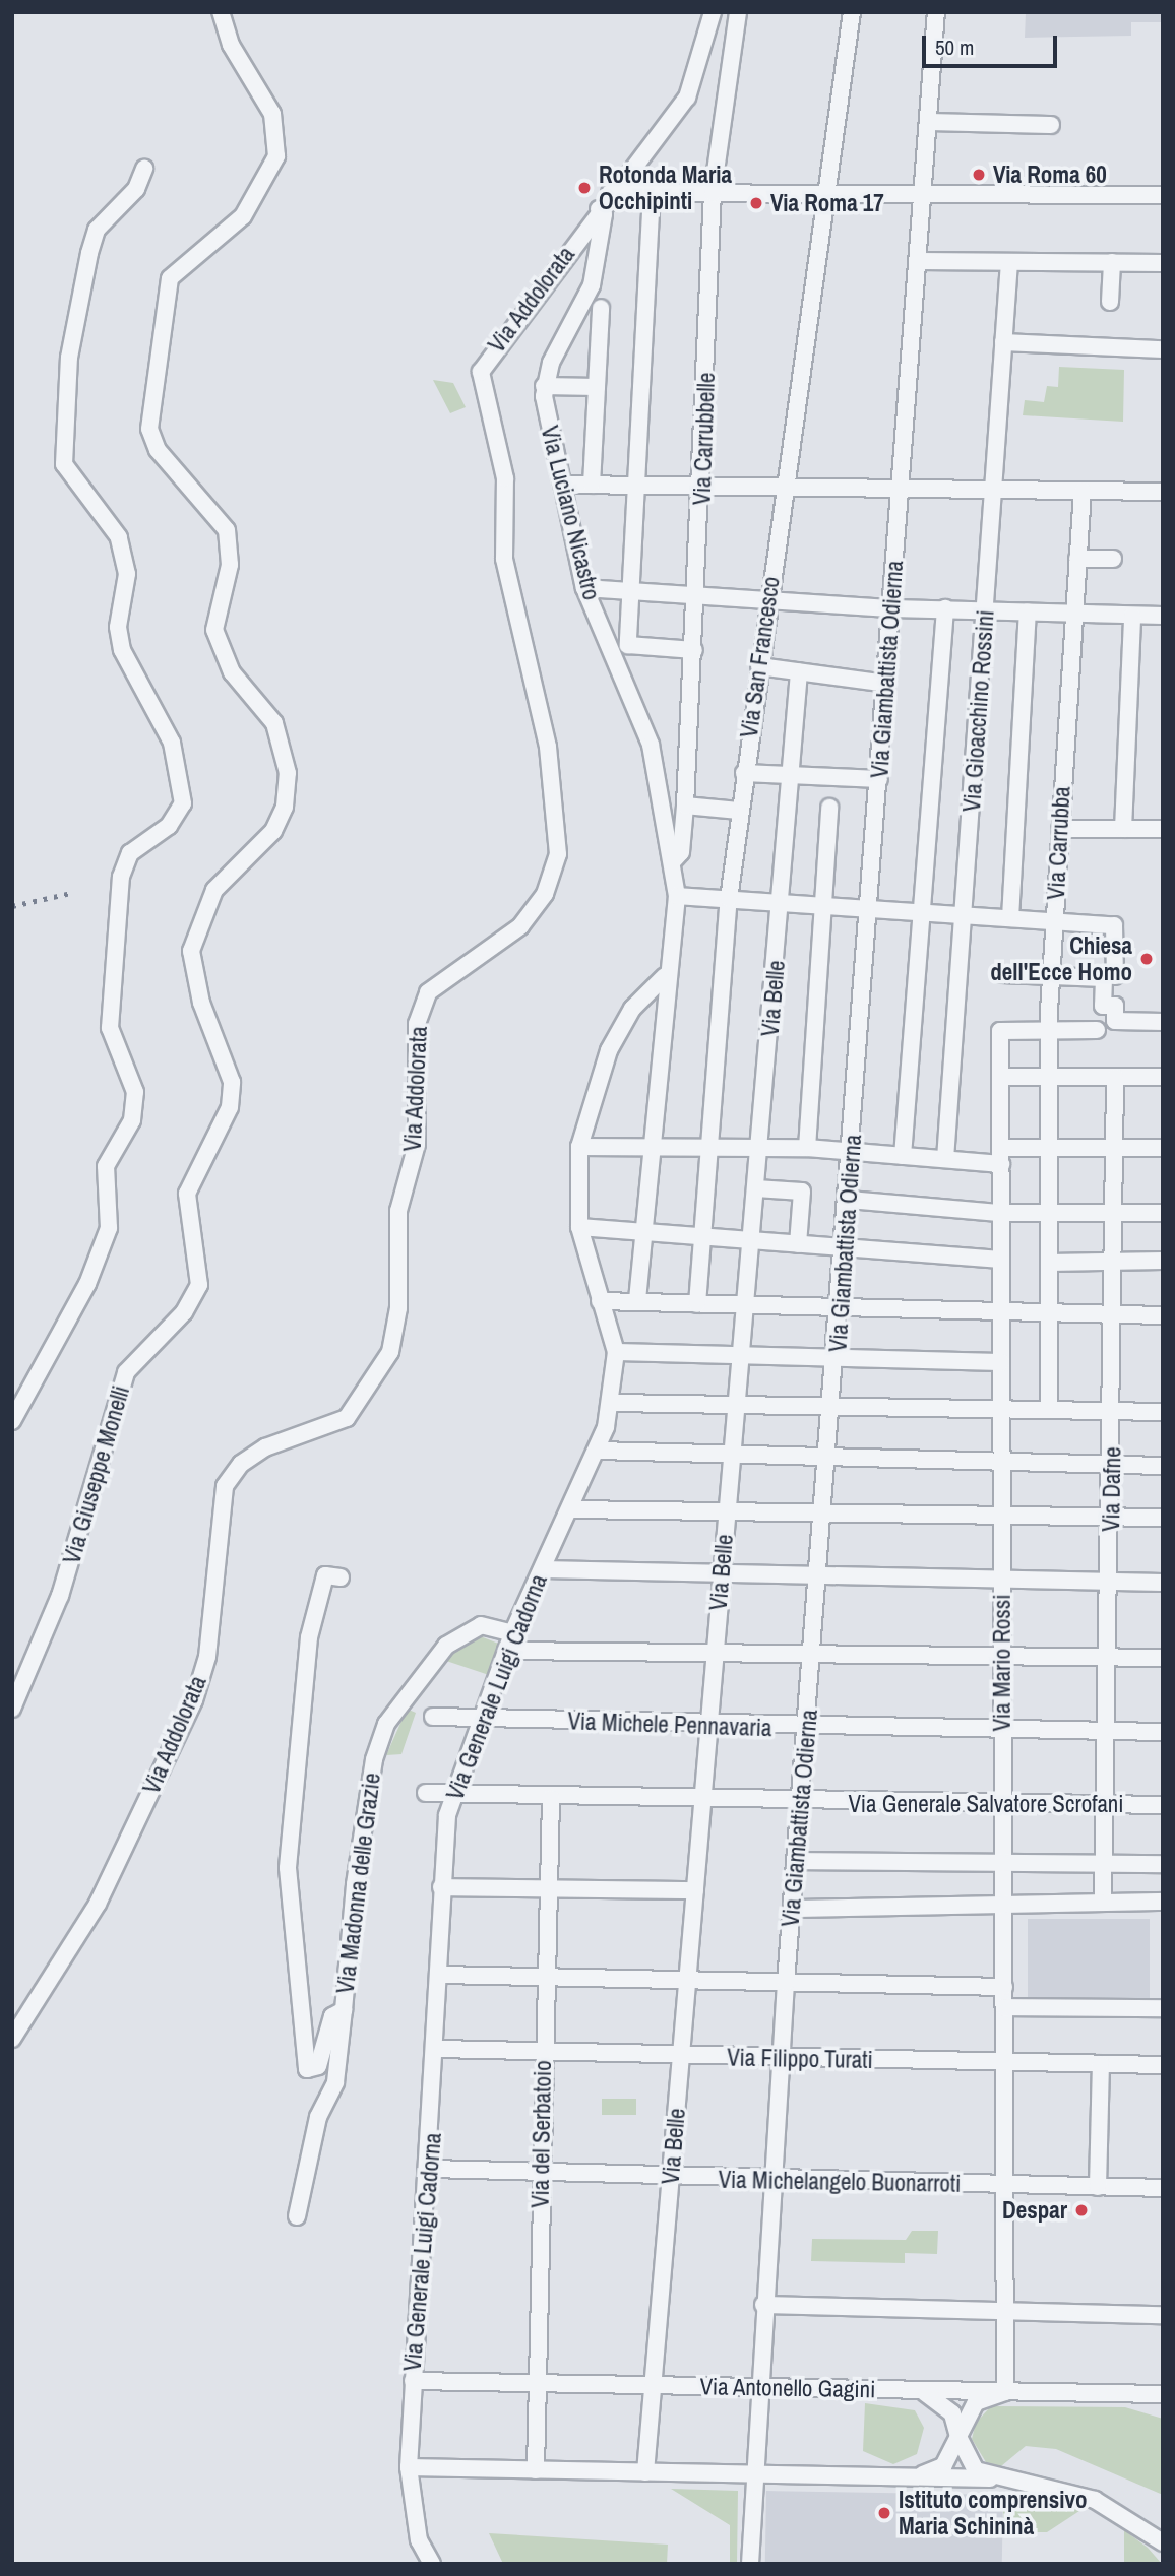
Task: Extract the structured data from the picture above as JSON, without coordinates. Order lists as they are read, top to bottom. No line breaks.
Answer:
{"streets":{"street":["Via Addolorata","Via Carrubbelle","Via Luciano Nicastro","Via San Francesco","Via Giambattista Odierna","Via Gioacchino Rossini","Via Carrubba","Via Belle","Via Giuseppe Monelli","Via Dafne","Via Mario Rossi","Via Generale Luigi Cadorna","Via Michele Pennavaria","Via Generale Salvatore Scrofani","Via Madonna delle Grazie","Via Filippo Turati","Via del Serbatoio","Via Michelangelo Buonarroti","Via Antonello Gagini"]},"crossings":[["Via Carrubbelle","Via Luciano Nicastro"],["Via Luciano Nicastro","Via Generale Luigi Cadorna"],["Via Giambattista Odierna","Via Michele Pennavaria"],["Via Giambattista Odierna","Via Generale Salvatore Scrofani"],["Via Giambattista Odierna","Via Filippo Turati"],["Via Giambattista Odierna","Via Michelangelo Buonarroti"],["Via Giambattista Odierna","Via Antonello Gagini"],["Via Carrubba","Via Mario Rossi"],["Via Belle","Via Michele Pennavaria"],["Via Belle","Via Generale Salvatore Scrofani"],["Via Belle","Via Filippo Turati"],["Via Belle","Via Michelangelo Buonarroti"],["Via Belle","Via Antonello Gagini"],["Via Dafne","Via Michele Pennavaria"],["Via Dafne","Via Generale Salvatore Scrofani"],["Via Mario Rossi","Via Michele Pennavaria"],["Via Mario Rossi","Via Generale Salvatore Scrofani"],["Via Mario Rossi","Via Filippo Turati"],["Via Mario Rossi","Via Michelangelo Buonarroti"],["Via Mario Rossi","Via Antonello Gagini"],["Via Generale Luigi Cadorna","Via Michele Pennavaria"],["Via Generale Luigi Cadorna","Via Generale Salvatore Scrofani"],["Via Generale Luigi Cadorna","Via Madonna delle Grazie"],["Via Generale Luigi Cadorna","Via Filippo Turati"],["Via Generale Luigi Cadorna","Via Michelangelo Buonarroti"],["Via Generale Luigi Cadorna","Via Antonello Gagini"],["Via Generale Salvatore Scrofani","Via del Serbatoio"],["Via Filippo Turati","Via del Serbatoio"],["Via del Serbatoio","Via Michelangelo Buonarroti"],["Via del Serbatoio","Via Antonello Gagini"]],"places":["Via Roma 60","Rotonda Maria Occhipinti","Via Roma 17","Chiesa dell'Ecce Homo","Despar","Istituto comprensivo Maria Schininà"],"scale_bar":"50 m"}
